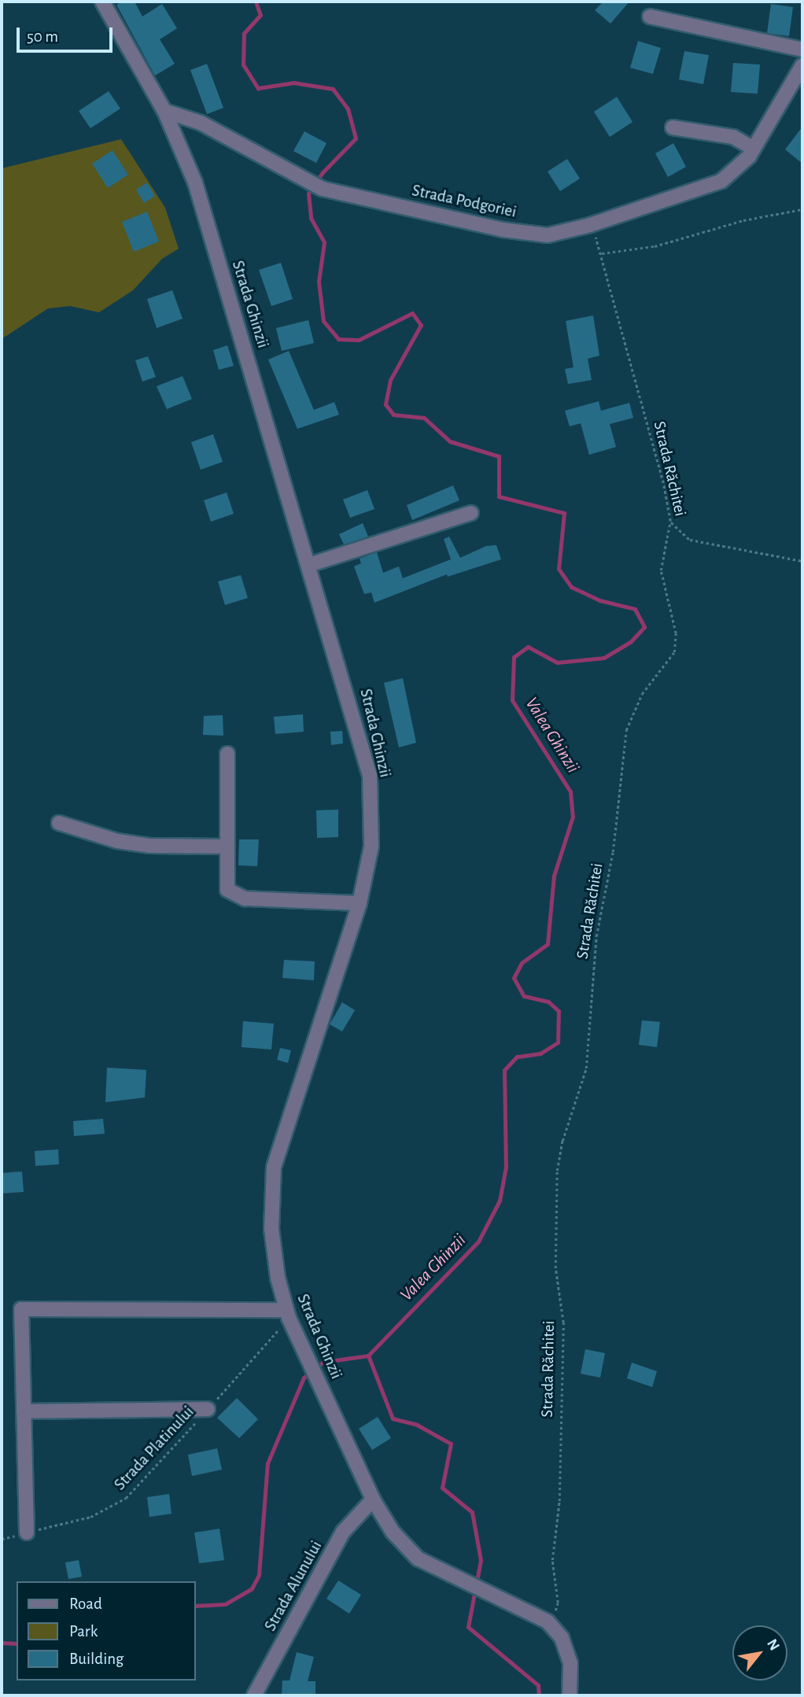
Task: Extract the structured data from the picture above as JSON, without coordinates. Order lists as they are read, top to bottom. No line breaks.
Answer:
{"streets":{"street":["Strada Podgoriei","Strada Ghinzii","Strada Alunului"],"path":["Strada Răchitei","Strada Platinului"]},"crossings":[["Strada Podgoriei","Strada Ghinzii"],["Strada Podgoriei","Strada Răchitei"],["Strada Ghinzii","Strada Răchitei"],["Strada Ghinzii","Strada Platinului"],["Strada Ghinzii","Strada Alunului"]],"water":["Valea Ghinzii"],"legend":["Road","Park","Building"],"scale_bar":"50 m","north":"top right"}
